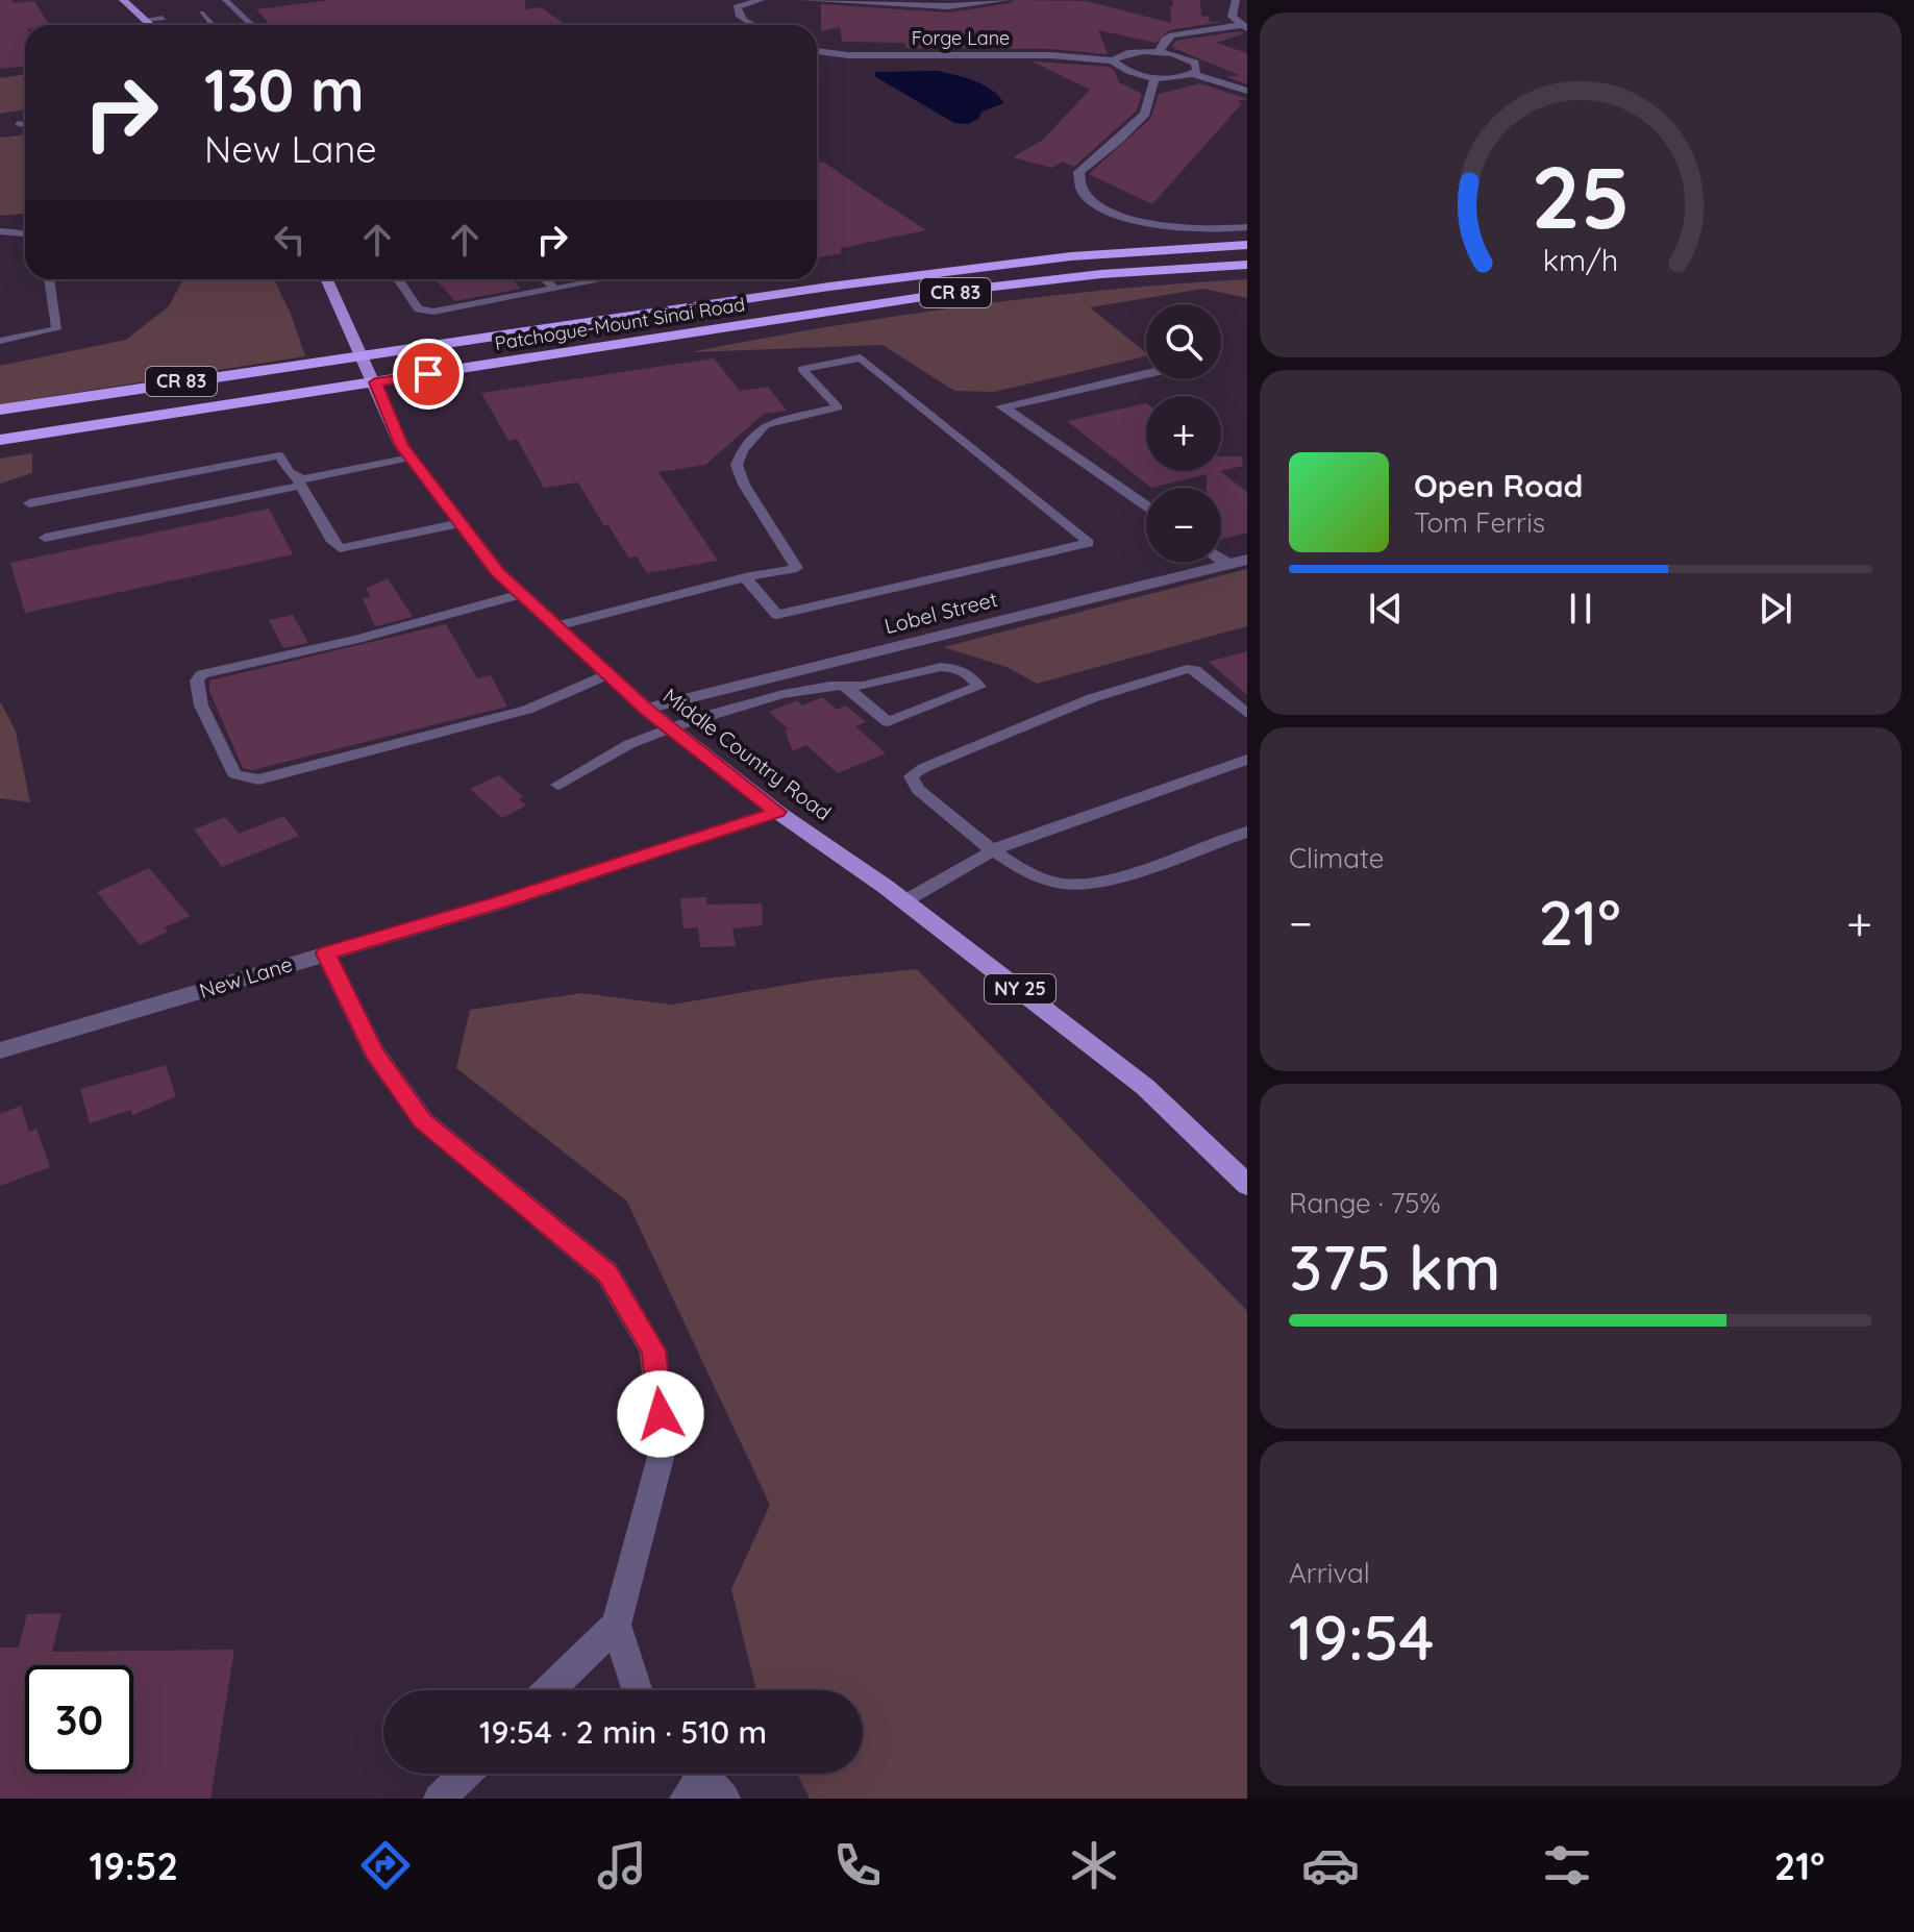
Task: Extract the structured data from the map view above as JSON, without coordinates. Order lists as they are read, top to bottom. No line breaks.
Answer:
{"streets":{"highway":["CR 83","Patchogue-Mount Sinai Road"],"main road":["Middle Country Road","NY 25"],"street":["Forge Lane","Lobel Street","New Lane"]},"crossings":[["Patchogue-Mount Sinai Road","Middle Country Road"],["Lobel Street","Middle Country Road"],["Middle Country Road","New Lane"]],"page":{"turn":["130 m","New Lane"],"map_buttons":["+","−"],"song":["Open Road","Tom Ferris"],"tile":["Climate",["Range · 75%","375 km"],["Arrival","19:54"]],"heat":["−","21°","+"],"limit":"30","trip":"19:54 · 2 min · 510 m","tabs":["19:52","21°"],"gauge":["25","km/h"]}}
